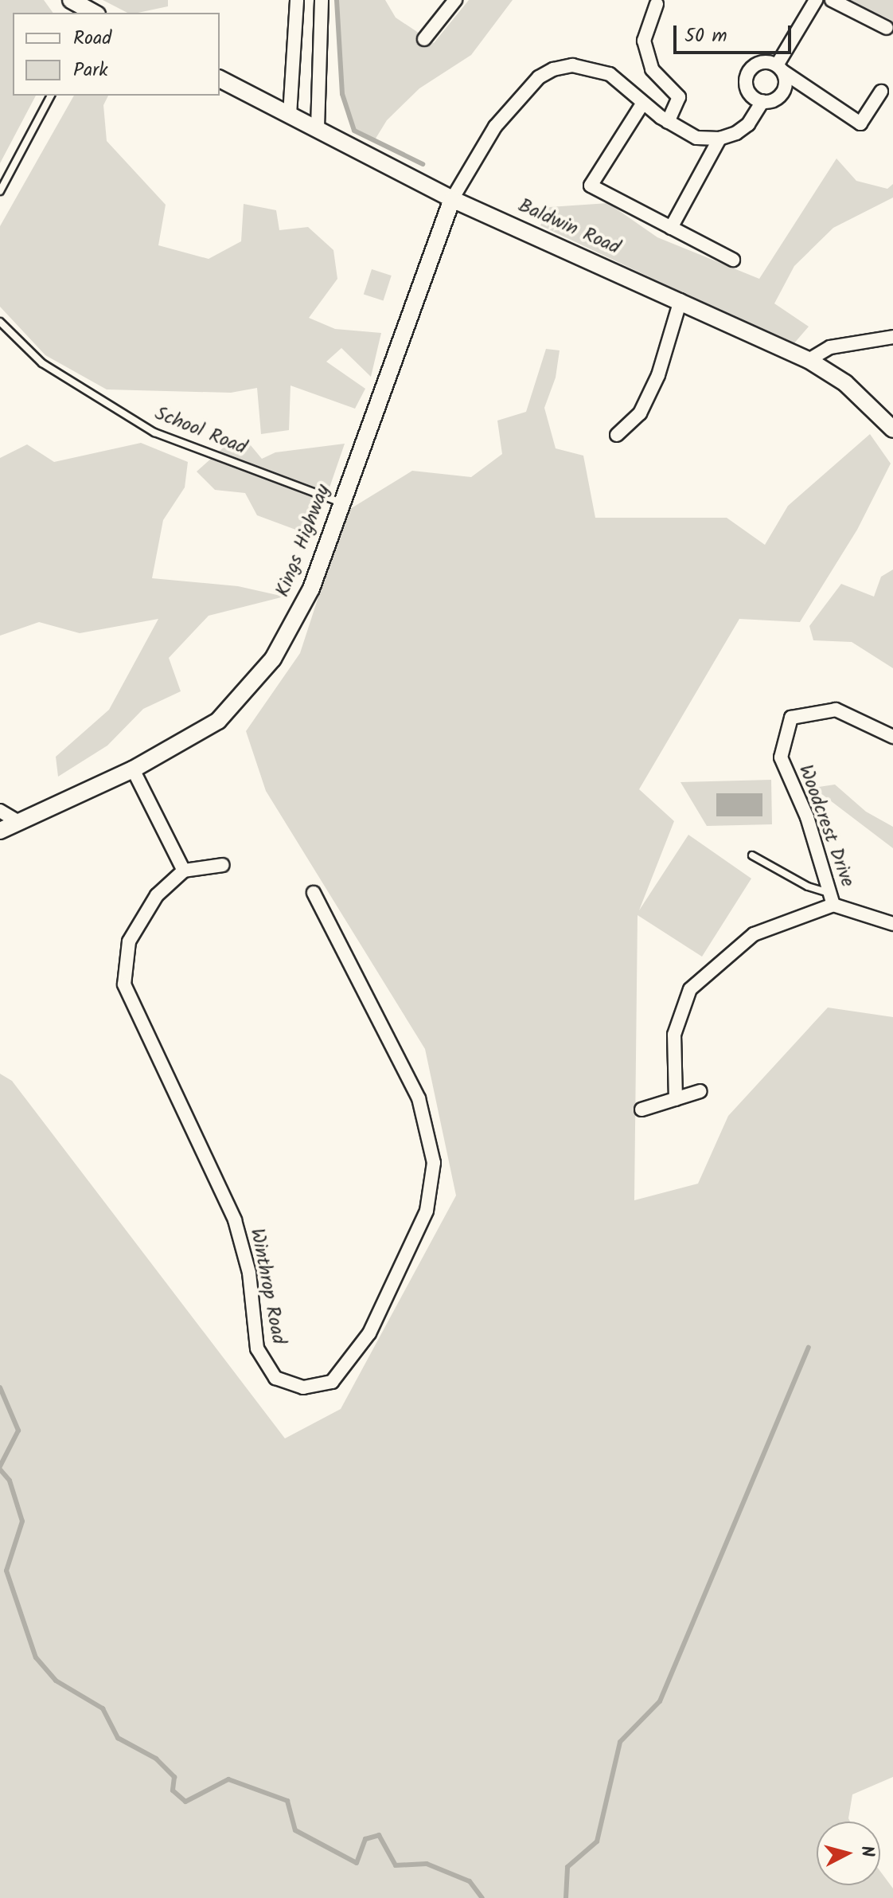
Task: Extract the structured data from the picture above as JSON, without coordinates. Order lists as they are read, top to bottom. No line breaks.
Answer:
{"streets":{"street":["Baldwin Road","Kings Highway","Woodcrest Drive","Winthrop Road"],"lane":["School Road"]},"crossings":[["Baldwin Road","Kings Highway"],["School Road","Kings Highway"]],"legend":["Road","Park"],"scale_bar":"50 m","north":"right"}
